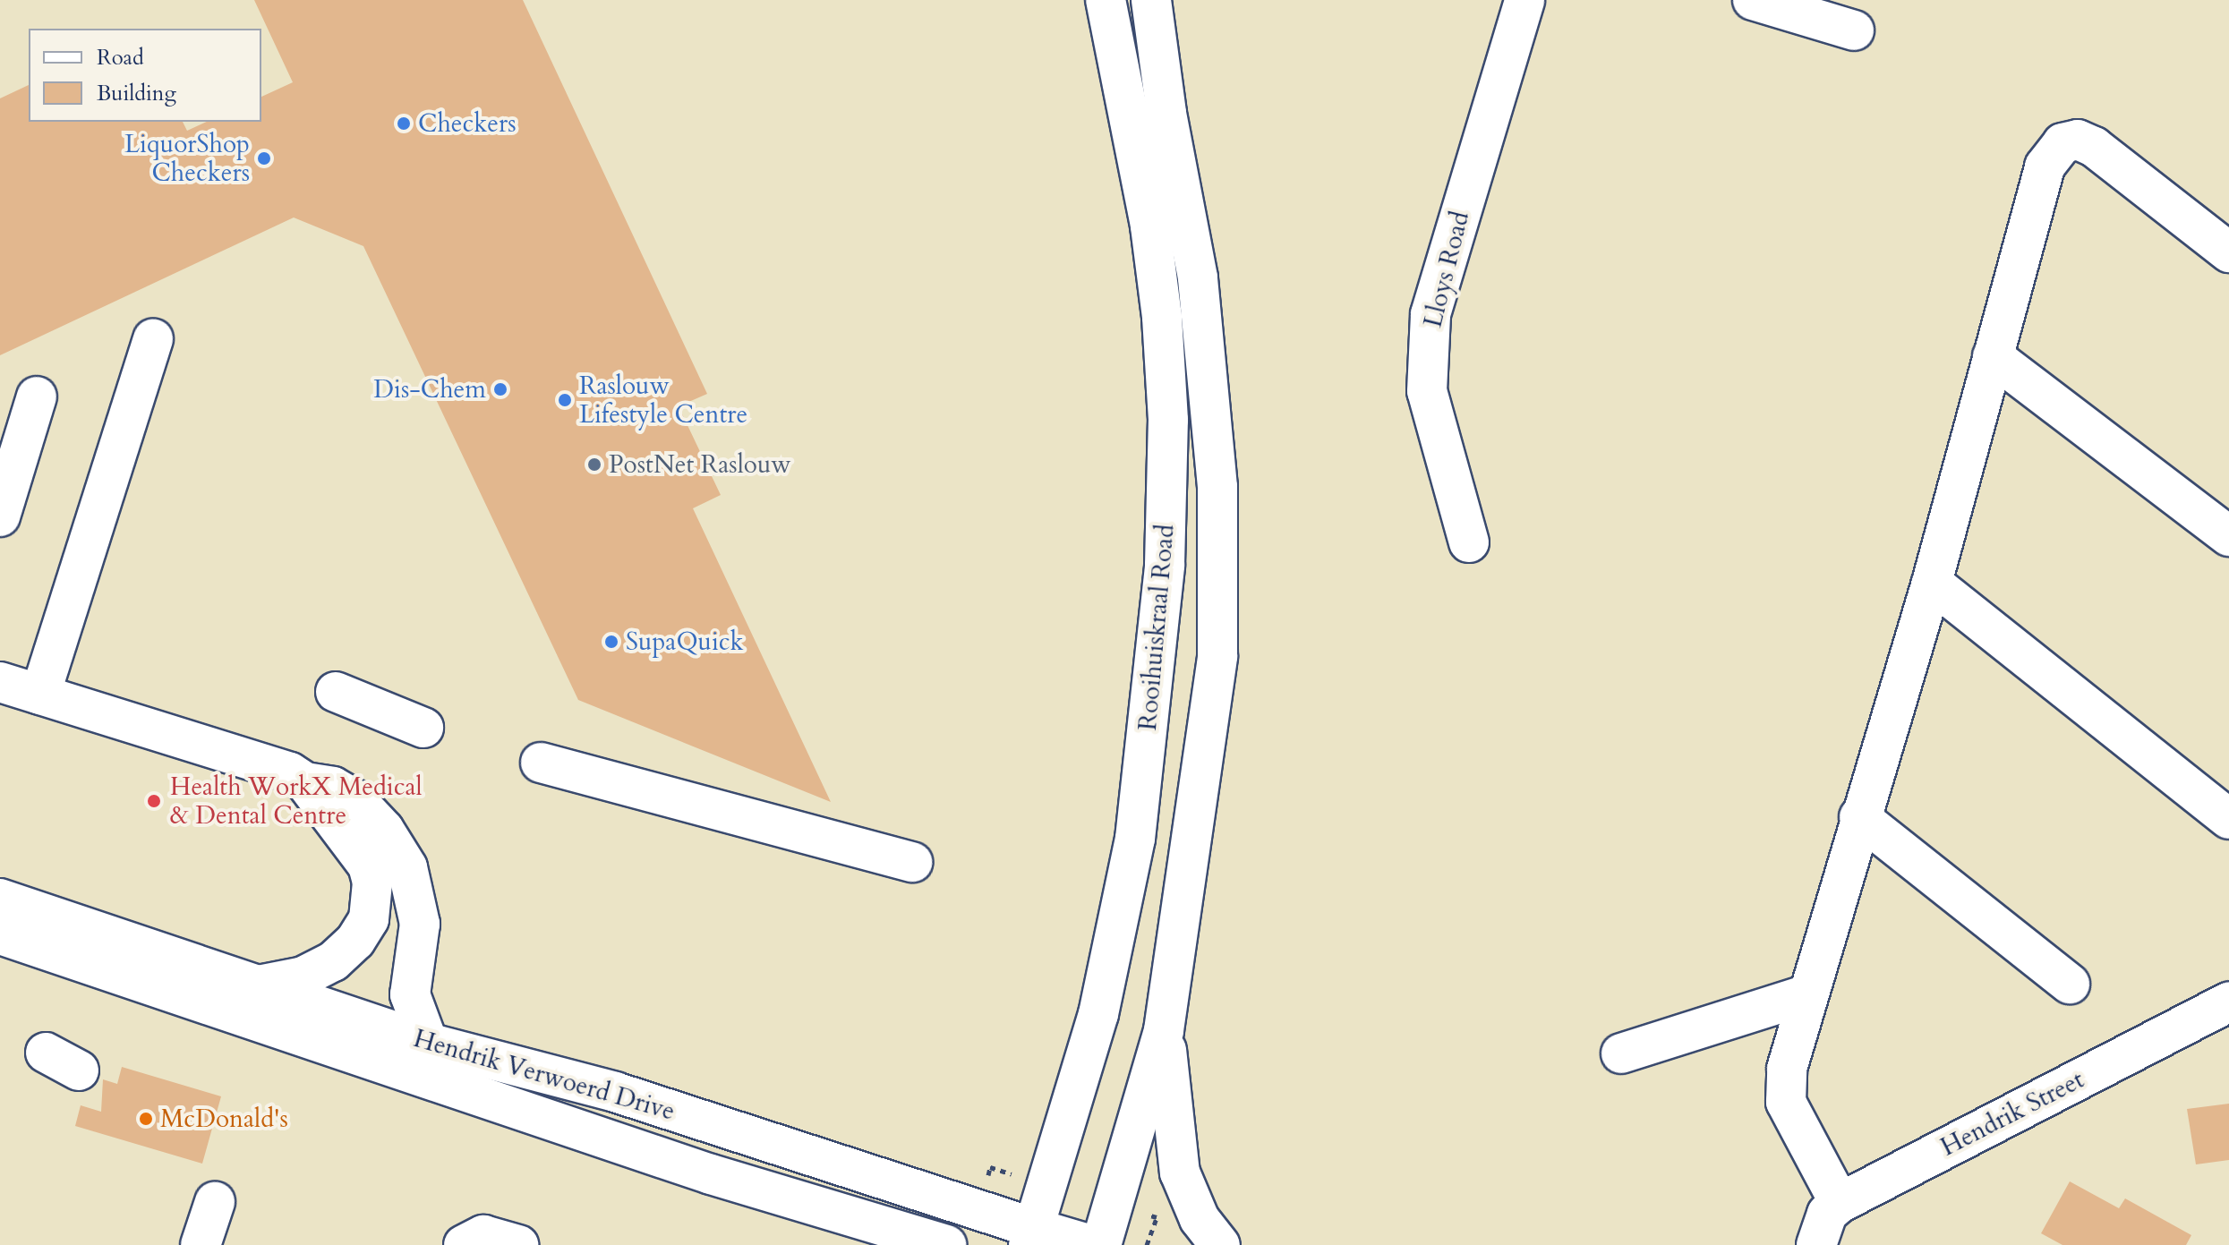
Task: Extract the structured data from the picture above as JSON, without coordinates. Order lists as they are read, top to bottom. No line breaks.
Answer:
{"streets":{"street":["Lloys Road","Rooihuiskraal Road","Hendrik Verwoerd Drive","Hendrik Street"]},"crossings":[["Rooihuiskraal Road","Hendrik Verwoerd Drive"]],"places":["Checkers","LiquorShop Checkers","Dis-Chem","Raslouw Lifestyle Centre","PostNet Raslouw","SupaQuick","Health WorkX Medical & Dental Centre","McDonald's"],"legend":["Road","Building"]}
